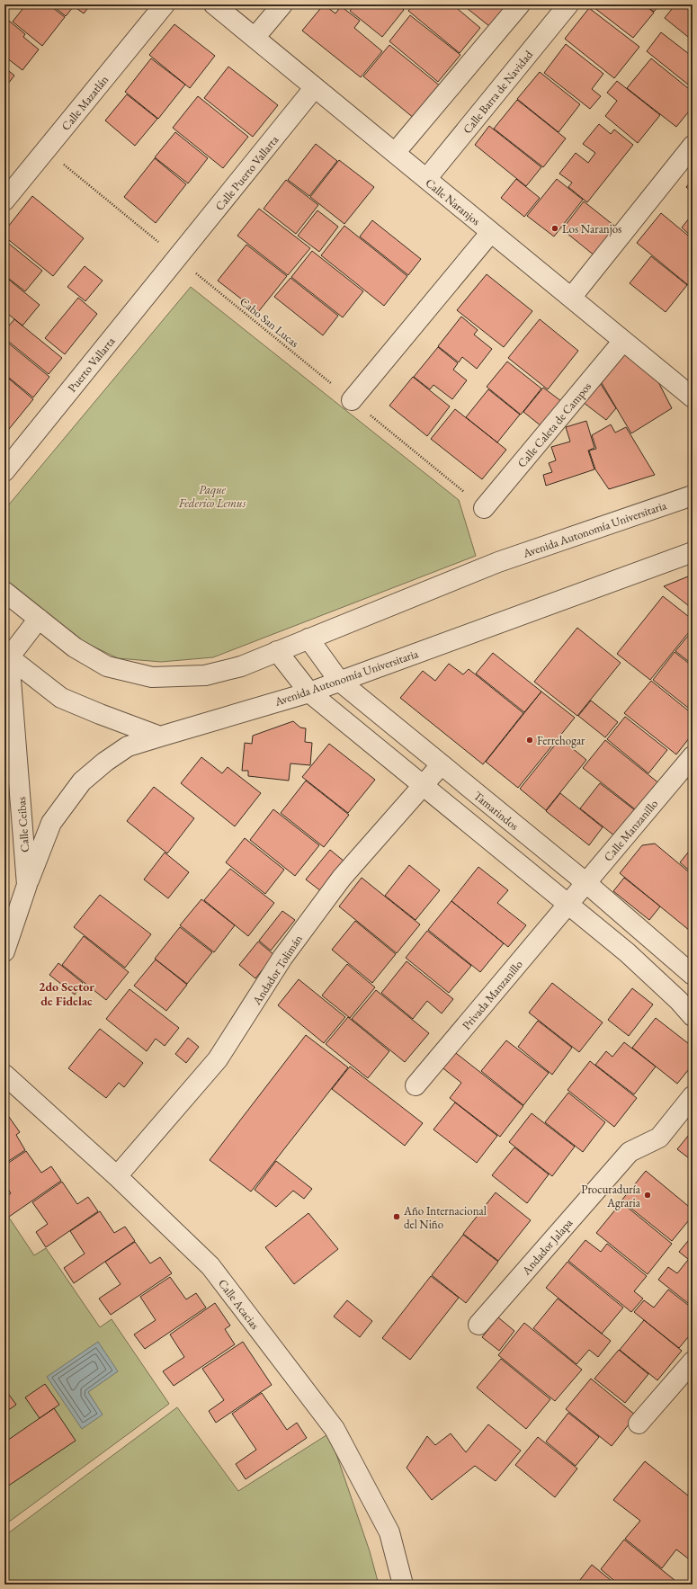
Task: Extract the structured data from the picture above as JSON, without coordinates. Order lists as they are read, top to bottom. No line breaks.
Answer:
{"streets":{"street":["Calle Barra de Navidad","Calle Mazatlán","Calle Puerto Vallarta","Calle Naranjos","Puerto Vallarta","Calle Caleta de Campos","Avenida Autonomía Universitaria","Tamarindos","Calle Ceibas","Calle Manzanillo","Andador Tolimán","Privada Manzanillo","Andador Jalapa","Calle Acacias"],"path":["Cabo San Lucas"]},"crossings":[["Calle Barra de Navidad","Calle Naranjos"],["Calle Mazatlán","Cabo San Lucas"],["Calle Puerto Vallarta","Calle Naranjos"],["Calle Puerto Vallarta","Cabo San Lucas"],["Calle Puerto Vallarta","Puerto Vallarta"],["Calle Naranjos","Calle Caleta de Campos"],["Cabo San Lucas","Puerto Vallarta"],["Cabo San Lucas","Calle Caleta de Campos"],["Avenida Autonomía Universitaria","Tamarindos"],["Avenida Autonomía Universitaria","Calle Ceibas"],["Tamarindos","Calle Manzanillo"],["Tamarindos","Andador Tolimán"],["Calle Manzanillo","Privada Manzanillo"],["Andador Tolimán","Calle Acacias"]],"districts":["2do Sector de Fidelac"],"parks":["Paque Federico Lemus"],"places":["Los Naranjos","Ferrehogar","Procuraduría Agraria","Año Internacional del Niño"]}
